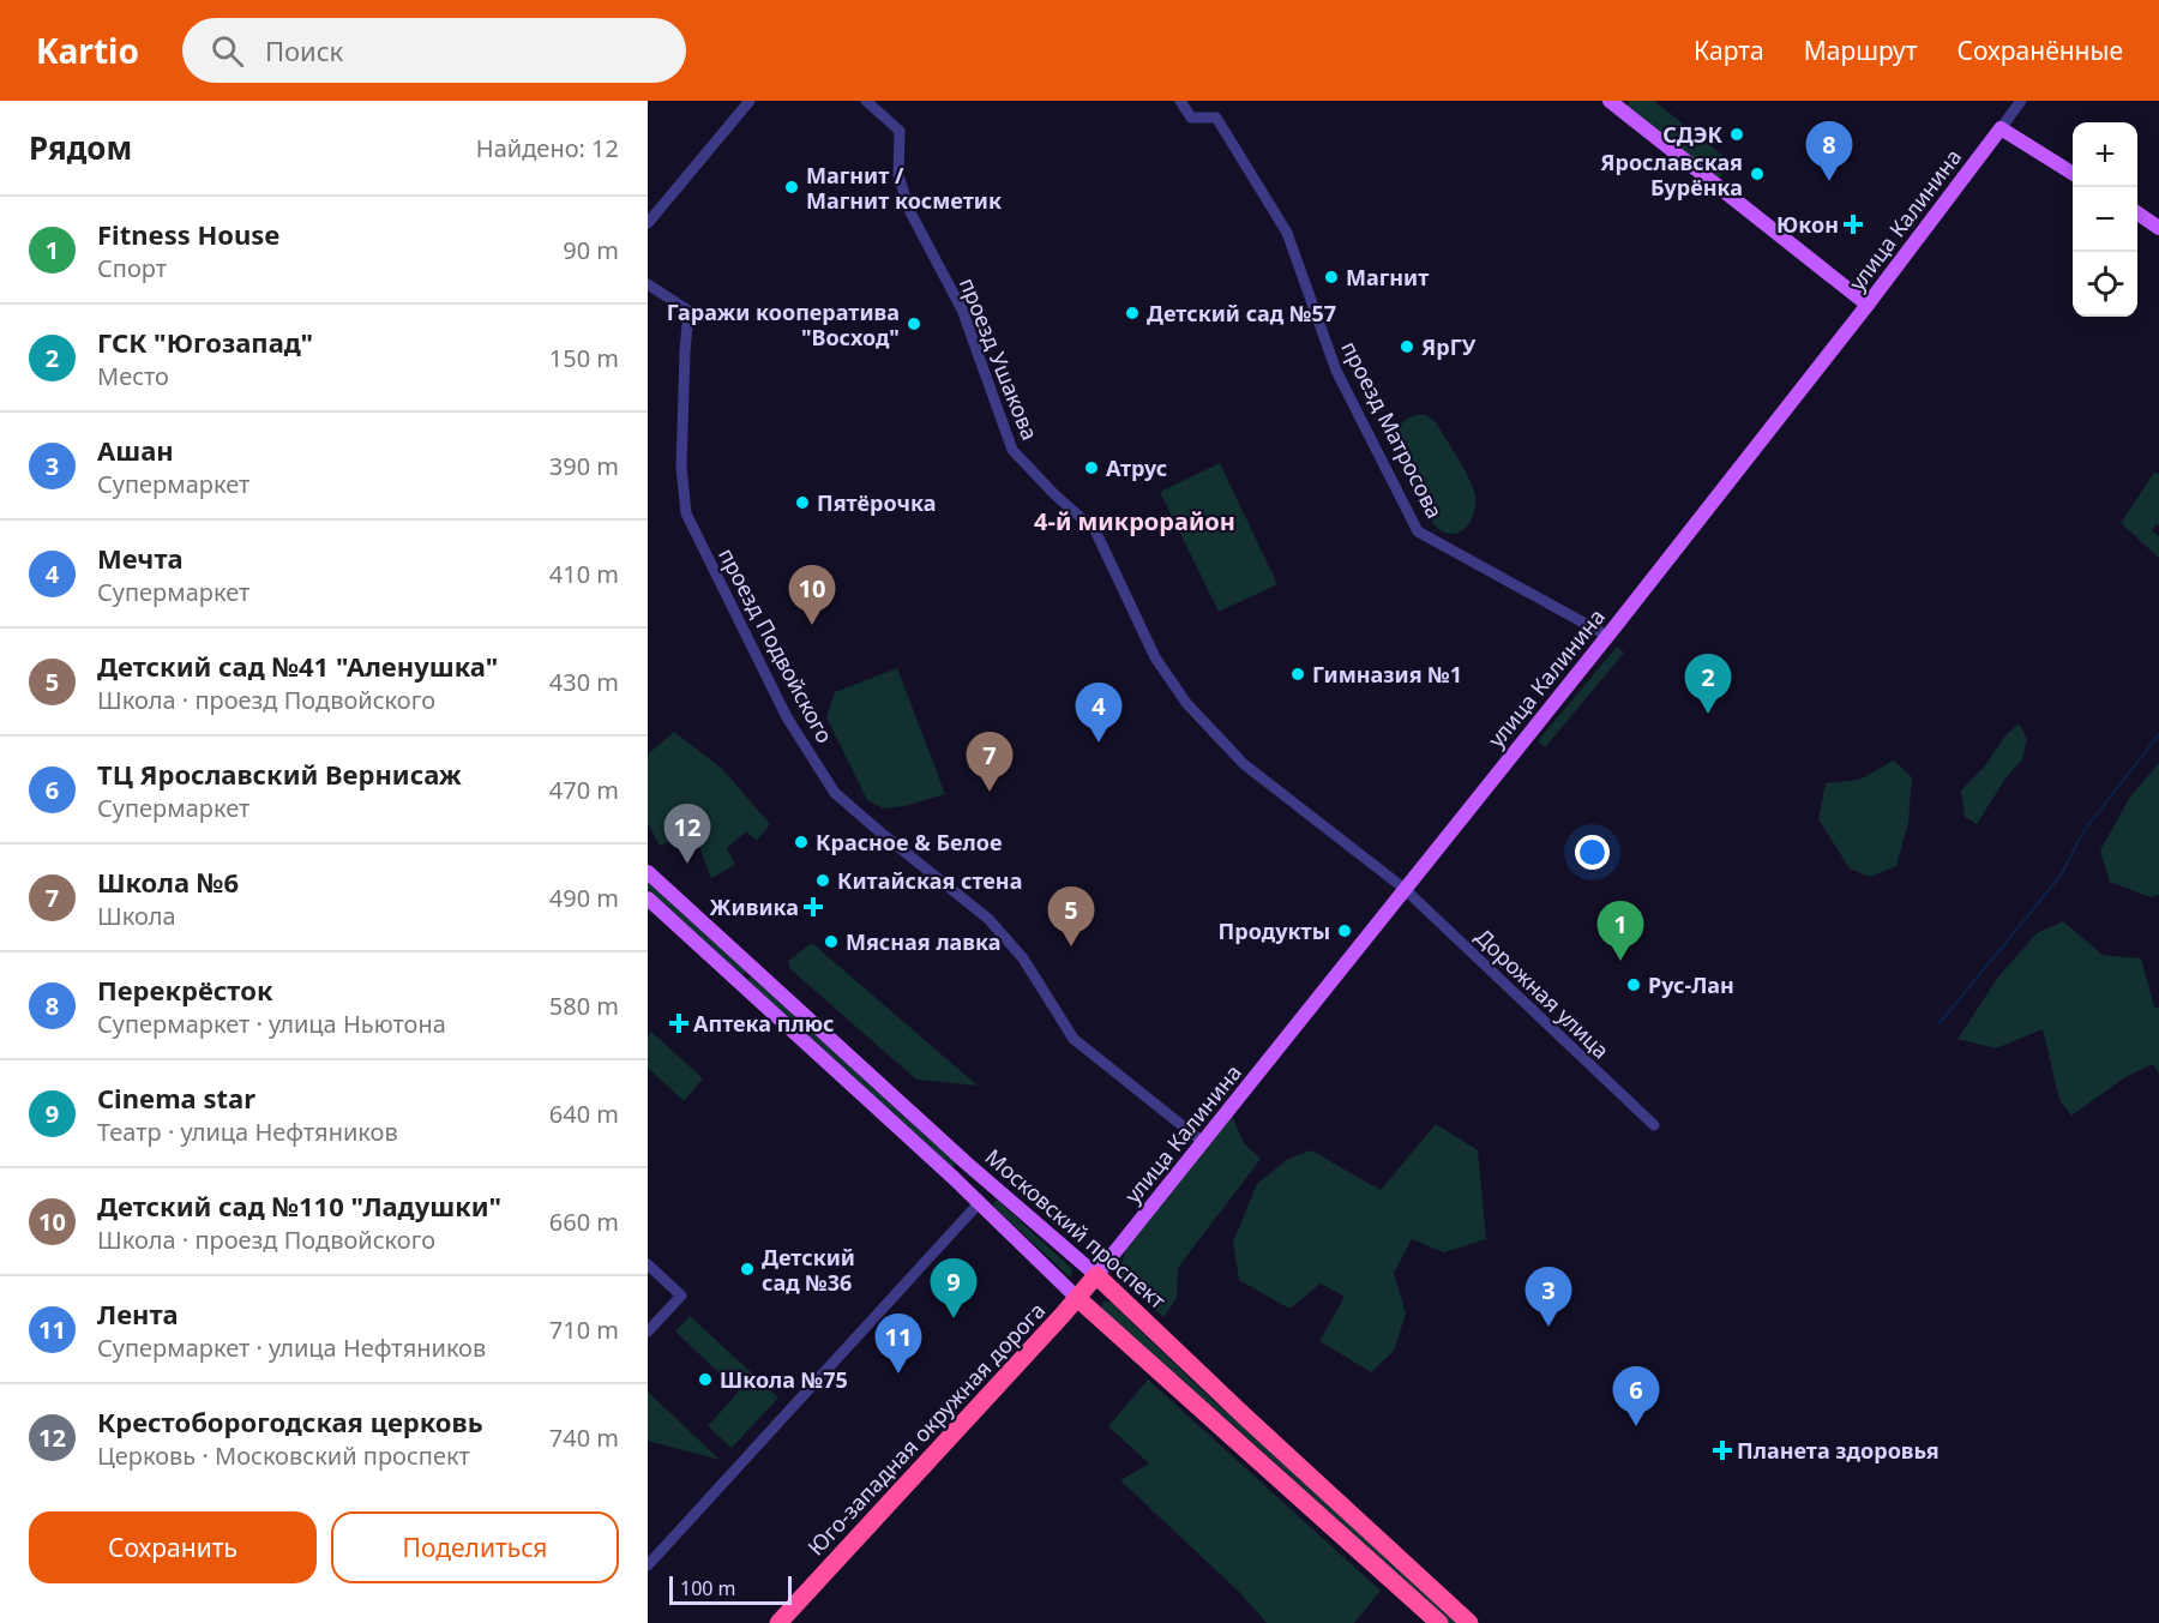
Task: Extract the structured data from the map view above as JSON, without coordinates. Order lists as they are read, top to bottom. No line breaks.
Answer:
{"streets":{"highway":["Московский проспект","Юго-западная окружная дорога"],"main road":["улица Калинина"],"street":["проезд Ушакова","проезд Матросова","проезд Подвойского","Дорожная улица"]},"crossings":[["улица Калинина","проезд Ушакова"],["улица Калинина","проезд Матросова"],["улица Калинина","проезд Подвойского"],["улица Калинина","Дорожная улица"],["улица Калинина","Московский проспект"],["улица Калинина","Юго-западная окружная дорога"],["проезд Ушакова","Дорожная улица"],["Московский проспект","Юго-западная окружная дорога"]],"districts":["4-й микрорайон"],"places":{"other":["СДЭК","Ярославская Бурёнка","Магнит / Магнит косметик","Магнит","Детский сад №57","Гаражи кооператива \"Восход\"","ЯрГУ","Атрус","Пятёрочка","Гимназия №1","Красное & Белое","Китайская стена","Продукты","Мясная лавка","Рус-Лан","Детский сад №36","Школа №75"],"health":["Юкон","Живика","Аптека плюс","Планета здоровья"]},"scale_bar":"100 m","page":{"header":"Kartio","search":"Поиск","nav":["Карта","Маршрут","Сохранённые"],"heading":["Рядом","Найдено: 12"],"pins":["8","10","2","4","7","12","5","1","9","3","11","6"],"map_buttons":["+","−"],"list":[{"mark":"1","name":"Fitness House","note":"Спорт","value":"90 m"},{"mark":"2","name":"ГСК \"Югозапад\"","note":"Место","value":"150 m"},{"mark":"3","name":"Ашан","note":"Супермаркет","value":"390 m"},{"mark":"4","name":"Мечта","note":"Супермаркет","value":"410 m"},{"mark":"5","name":"Детский сад №41 \"Аленушка\"","note":"Школа · проезд Подвойского","value":"430 m"},{"mark":"6","name":"ТЦ Ярославский Вернисаж","note":"Супермаркет","value":"470 m"},{"mark":"7","name":"Школа №6","note":"Школа","value":"490 m"},{"mark":"8","name":"Перекрёсток","note":"Супермаркет · улица Ньютона","value":"580 m"},{"mark":"9","name":"Cinema star","note":"Театр · улица Нефтяников","value":"640 m"},{"mark":"10","name":"Детский сад №110 \"Ладушки\"","note":"Школа · проезд Подвойского","value":"660 m"},{"mark":"11","name":"Лента","note":"Супермаркет · улица Нефтяников","value":"710 m"},{"mark":"12","name":"Крестоборогодская церковь","note":"Церковь · Московский проспект","value":"740 m"}],"buttons":["Сохранить","Поделиться"],"scale":"100 m"}}
